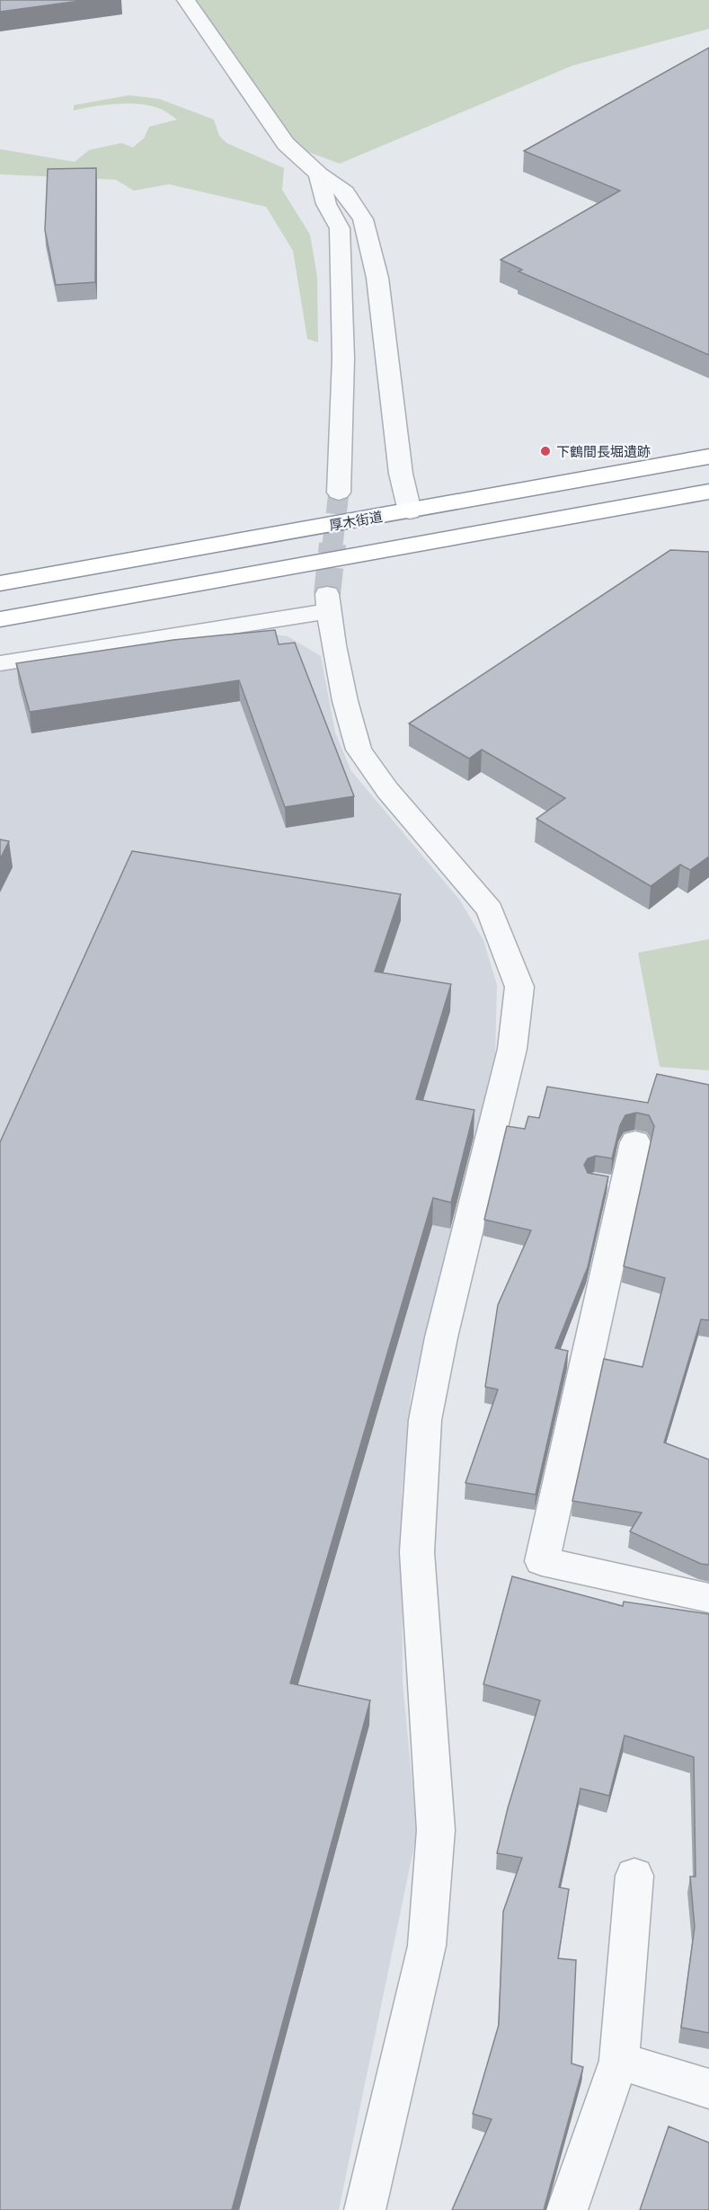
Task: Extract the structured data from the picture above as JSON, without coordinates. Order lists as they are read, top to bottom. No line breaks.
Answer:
{"streets":{"highway":["厚木街道"]},"places":["下鶴間長堀遺跡"]}
